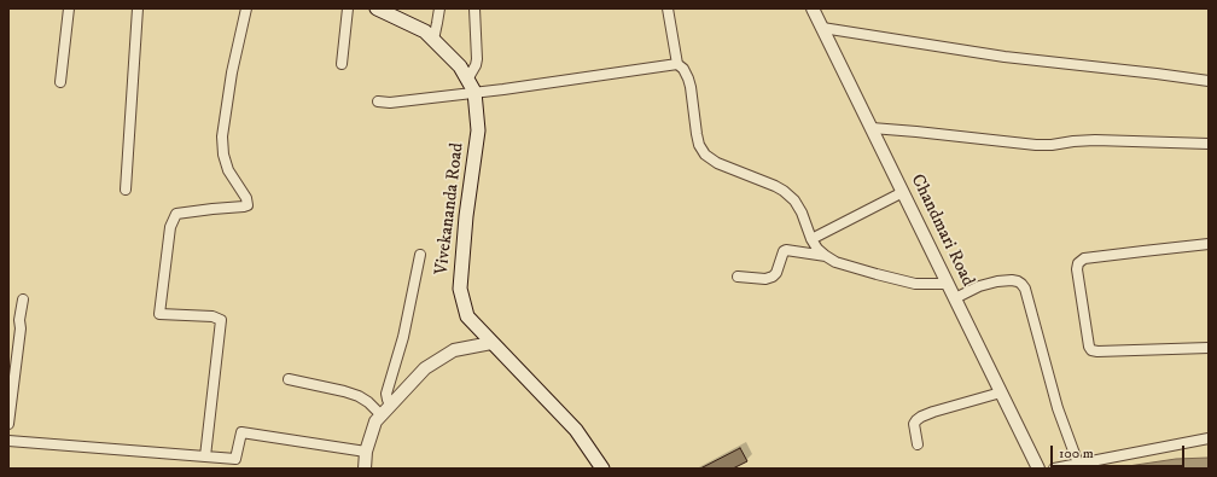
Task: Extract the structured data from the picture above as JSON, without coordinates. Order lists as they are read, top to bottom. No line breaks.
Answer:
{"streets":{"main road":["Vivekananda Road"],"street":["Chandmari Road"]},"scale_bar":"100 m"}
